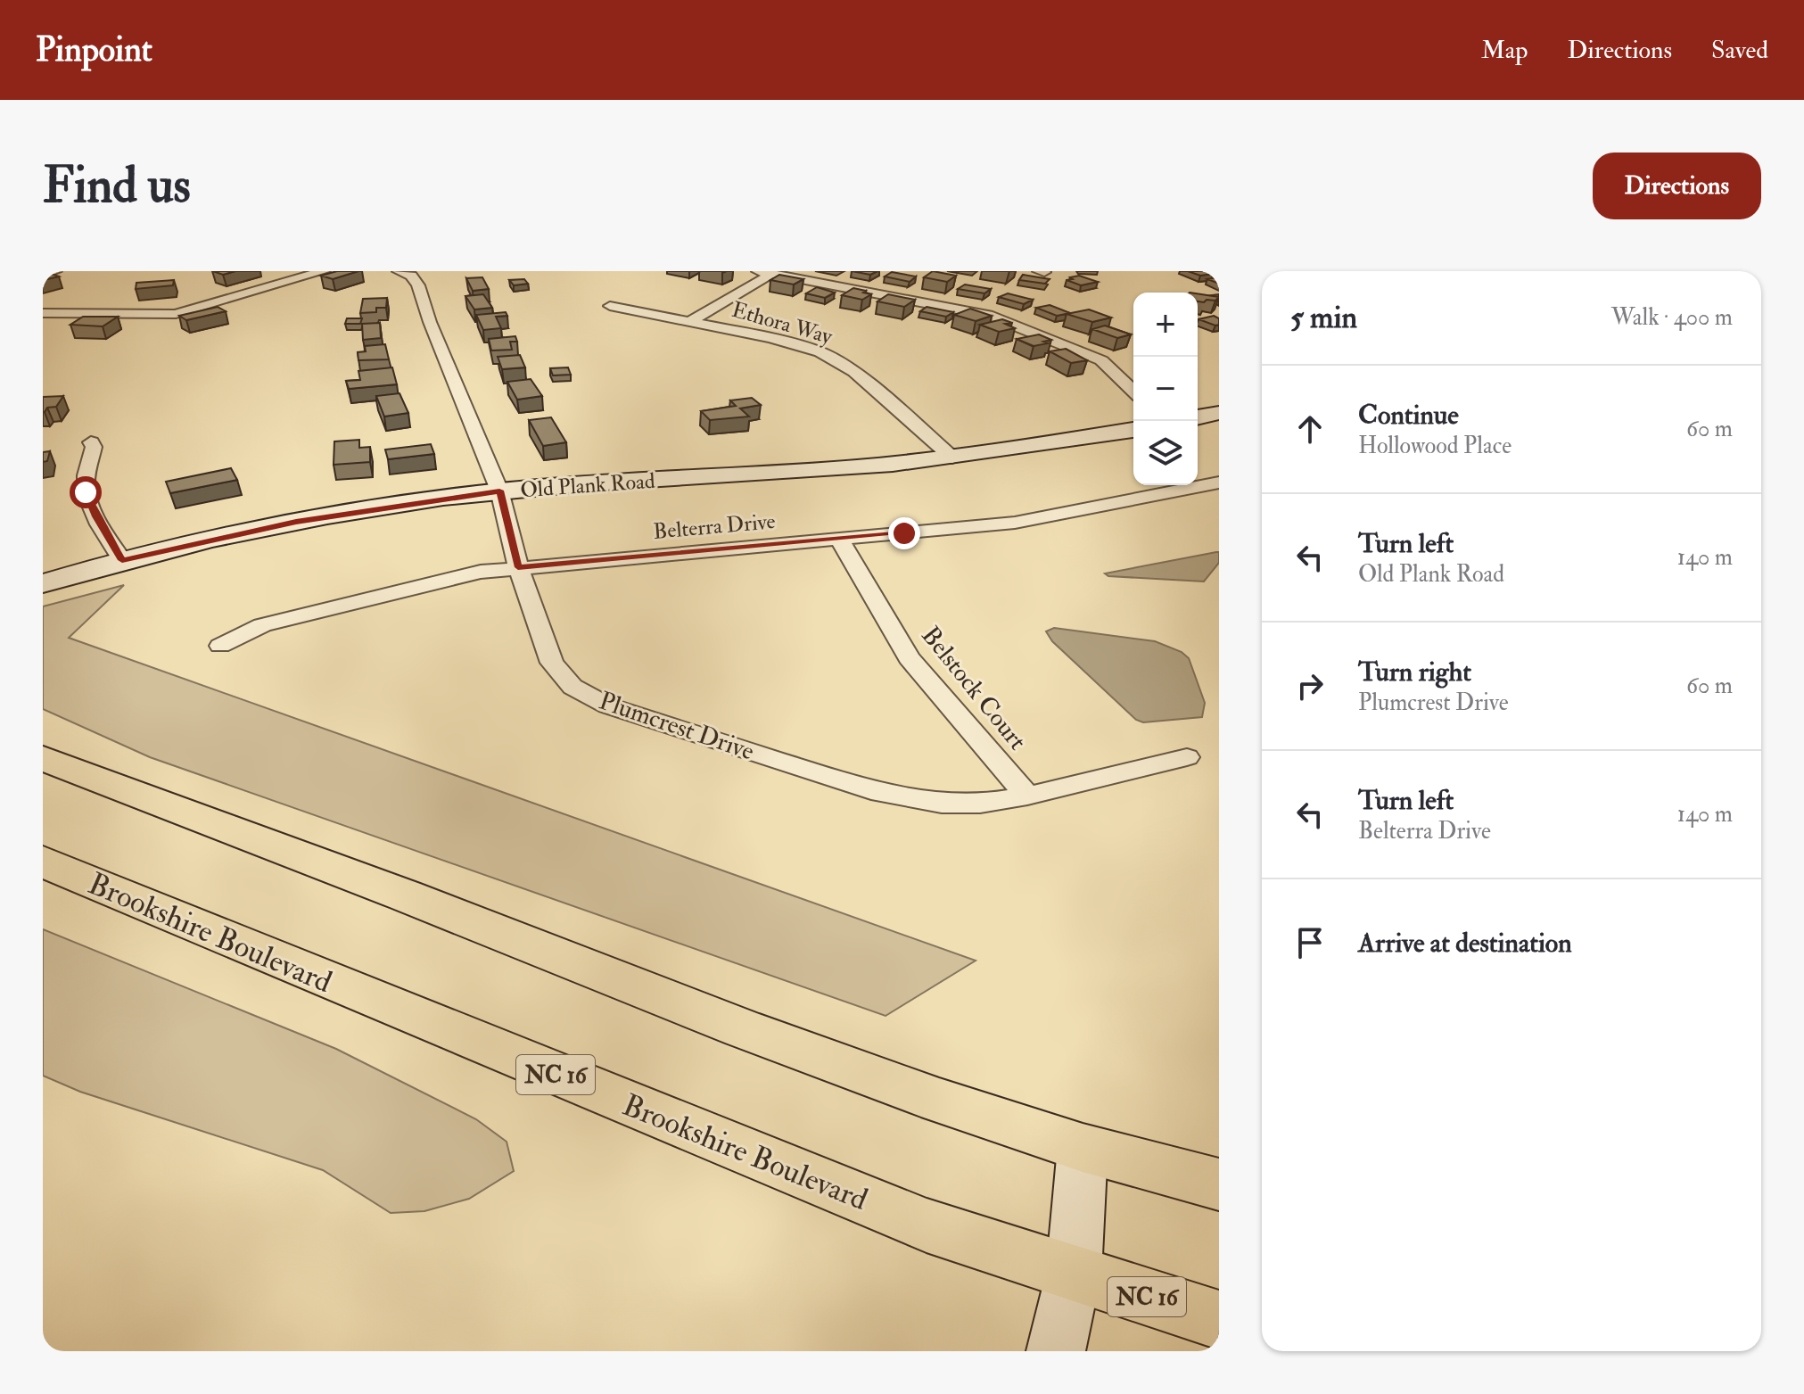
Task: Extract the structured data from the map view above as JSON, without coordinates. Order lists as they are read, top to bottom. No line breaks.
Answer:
{"streets":{"highway":["Brookshire Boulevard","NC 16"],"street":["Ethora Way","Old Plank Road","Belterra Drive","Belstock Court","Plumcrest Drive"]},"crossings":[["Ethora Way","Old Plank Road"],["Old Plank Road","Plumcrest Drive"],["Belterra Drive","Belstock Court"],["Belterra Drive","Plumcrest Drive"],["Belstock Court","Plumcrest Drive"]],"page":{"header":"Pinpoint","nav":["Map","Directions","Saved"],"buttons":"Directions","title":"Find us","heading":["5 min","Walk · 400 m"],"map_buttons":["+","−"],"list":[["Continue","Hollowood Place","60 m"],["Turn left","Old Plank Road","140 m"],["Turn right","Plumcrest Drive","60 m"],["Turn left","Belterra Drive","140 m"],"Arrive at destination"]}}
